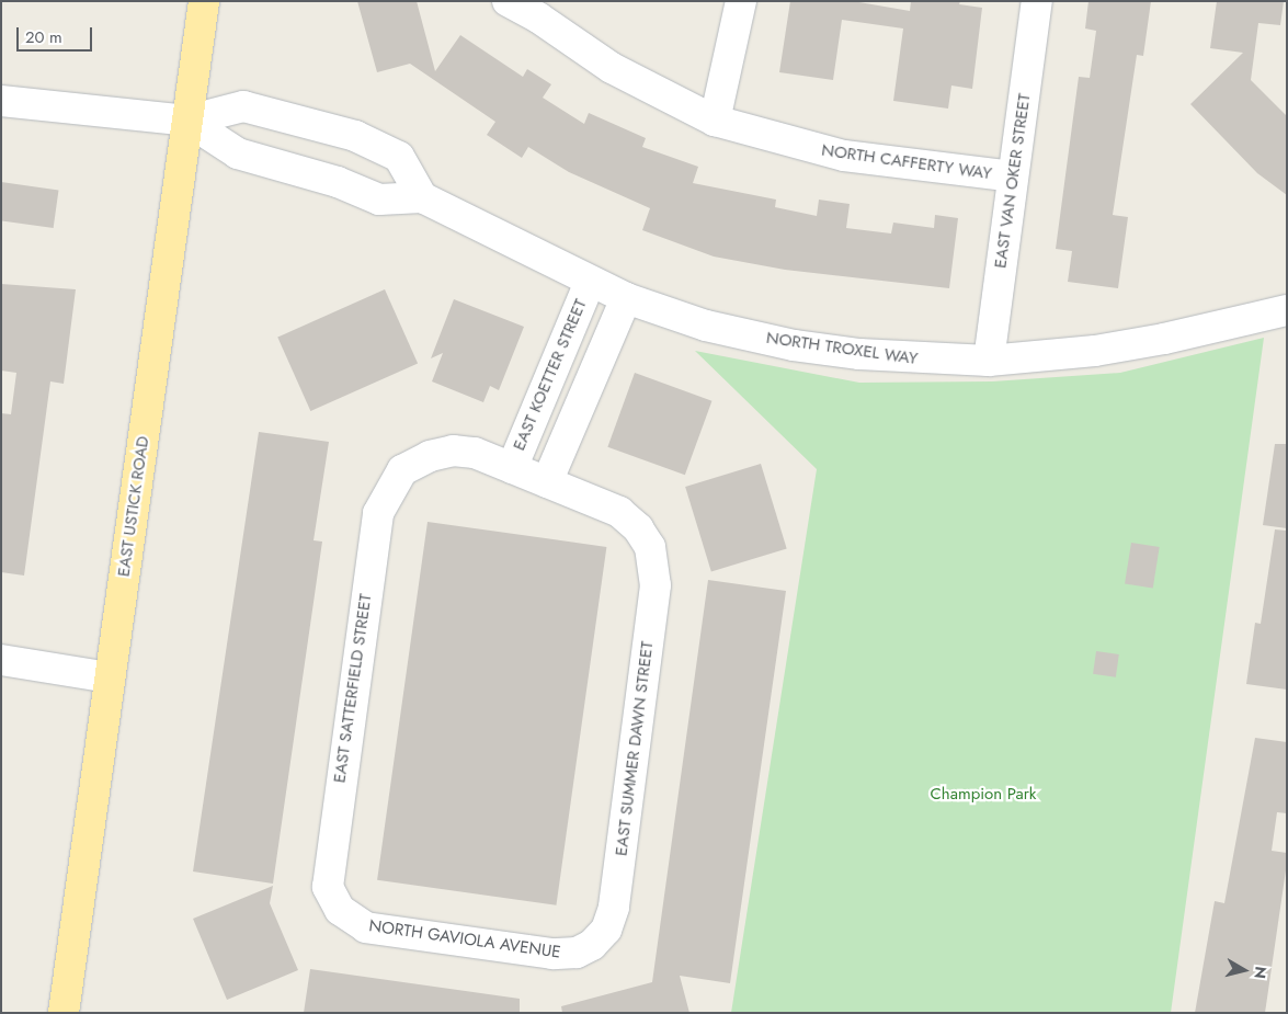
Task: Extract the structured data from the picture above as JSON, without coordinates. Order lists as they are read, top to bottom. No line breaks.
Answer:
{"streets":{"main road":["EAST USTICK ROAD"],"street":["NORTH CAFFERTY WAY","EAST VAN OKER STREET","NORTH TROXEL WAY","EAST KOETTER STREET","EAST SATTERFIELD STREET","EAST SUMMER DAWN STREET","NORTH GAVIOLA AVENUE"]},"crossings":[["NORTH CAFFERTY WAY","EAST VAN OKER STREET"],["EAST VAN OKER STREET","NORTH TROXEL WAY"],["NORTH TROXEL WAY","EAST KOETTER STREET"],["NORTH TROXEL WAY","EAST USTICK ROAD"],["EAST KOETTER STREET","EAST SATTERFIELD STREET"],["EAST SATTERFIELD STREET","NORTH GAVIOLA AVENUE"],["EAST SUMMER DAWN STREET","NORTH GAVIOLA AVENUE"]],"parks":["Champion Park"],"scale_bar":"20 m","north":"right"}
